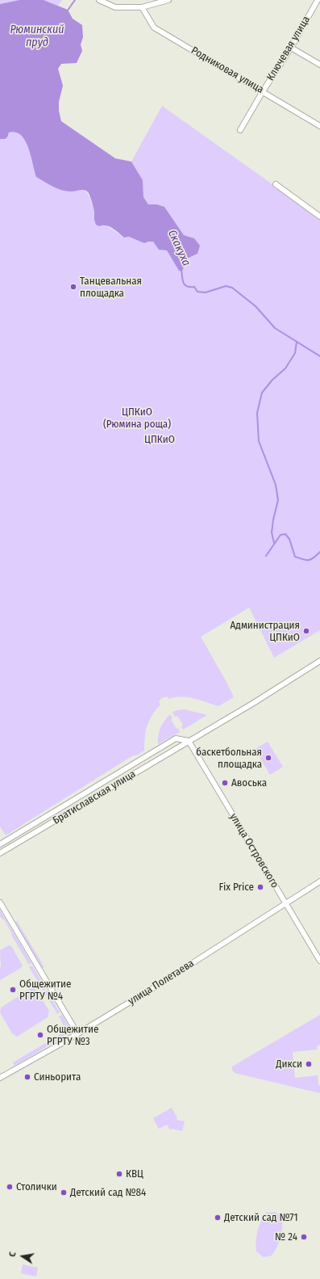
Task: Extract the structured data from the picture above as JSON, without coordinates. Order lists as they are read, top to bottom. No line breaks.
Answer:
{"streets":{"street":["Ключевая улица","Родниковая улица","Братиславская улица","улица Островского","улица Полетаева"]},"crossings":[["Ключевая улица","Родниковая улица"],["Братиславская улица","улица Островского"],["улица Островского","улица Полетаева"]],"water":["Рюминский пруд","Скакуха"],"parks":["ЦПКиО (Рюмина роща)","ЦПКиО"],"places":["Танцевальная площадка","Администрация ЦПКиО","баскетбольная площадка","Авоська","Fix Price","Общежитие РГРТУ №4","Общежитие РГРТУ №3","Дикси","Синьорита","КВЦ","Столички","Детский сад №84","Детский сад №71","№ 24"],"north":"left"}
